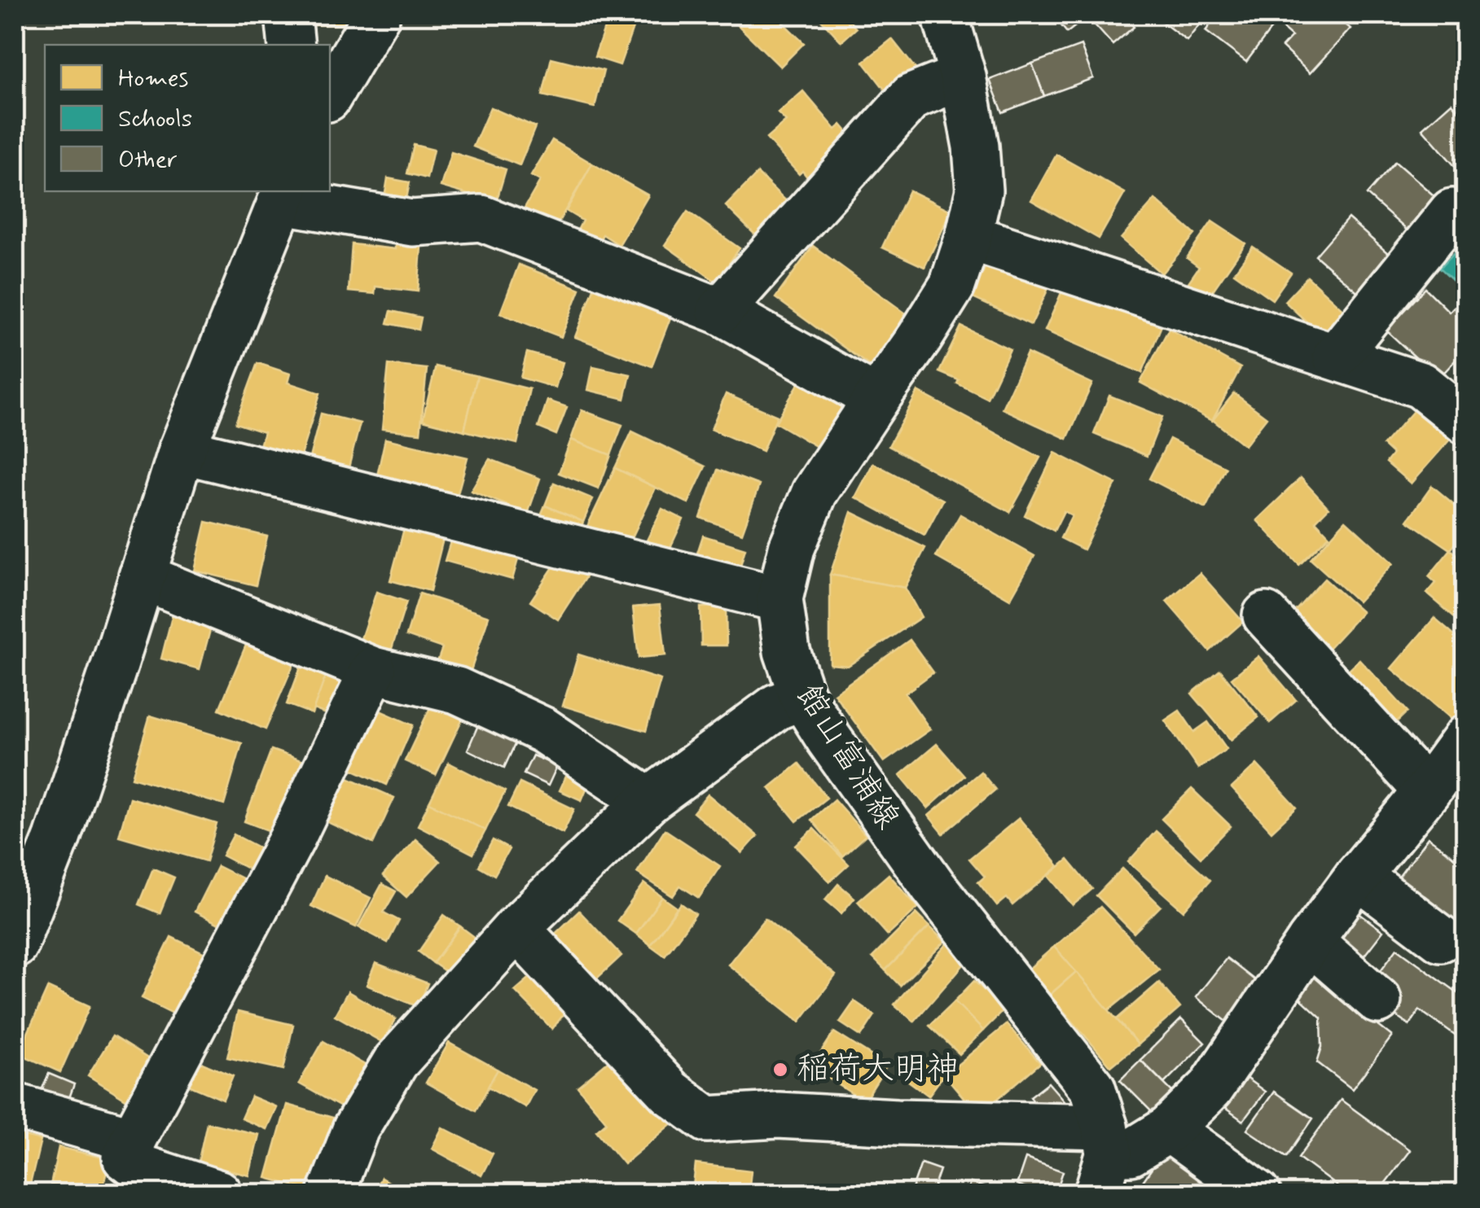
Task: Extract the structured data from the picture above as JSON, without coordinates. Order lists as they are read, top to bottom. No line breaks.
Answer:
{"streets":{"street":["館山富浦線"]},"places":["稲荷大明神"],"legend":["Homes","Schools","Other"]}
